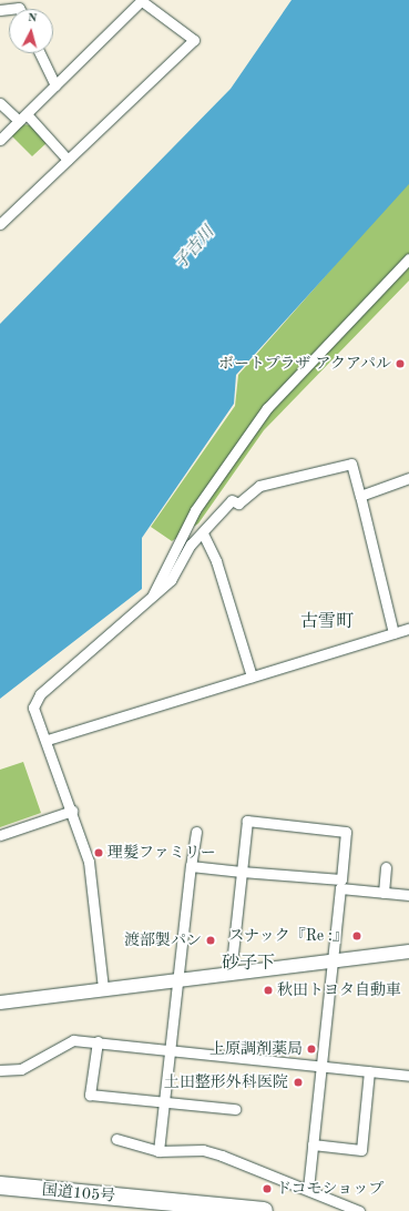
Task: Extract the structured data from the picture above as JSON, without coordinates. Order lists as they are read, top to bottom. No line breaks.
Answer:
{"streets":{"highway":["国道105号"]},"districts":["古雪町","砂子下"],"water":["子吉川"],"places":["ボートプラザ アクアパル","理髪ファミリー","スナック『Re :』","渡部製パン","秋田トヨタ自動車","上原調剤薬局","土田整形外科医院","ドコモショップ"],"north":"top"}
